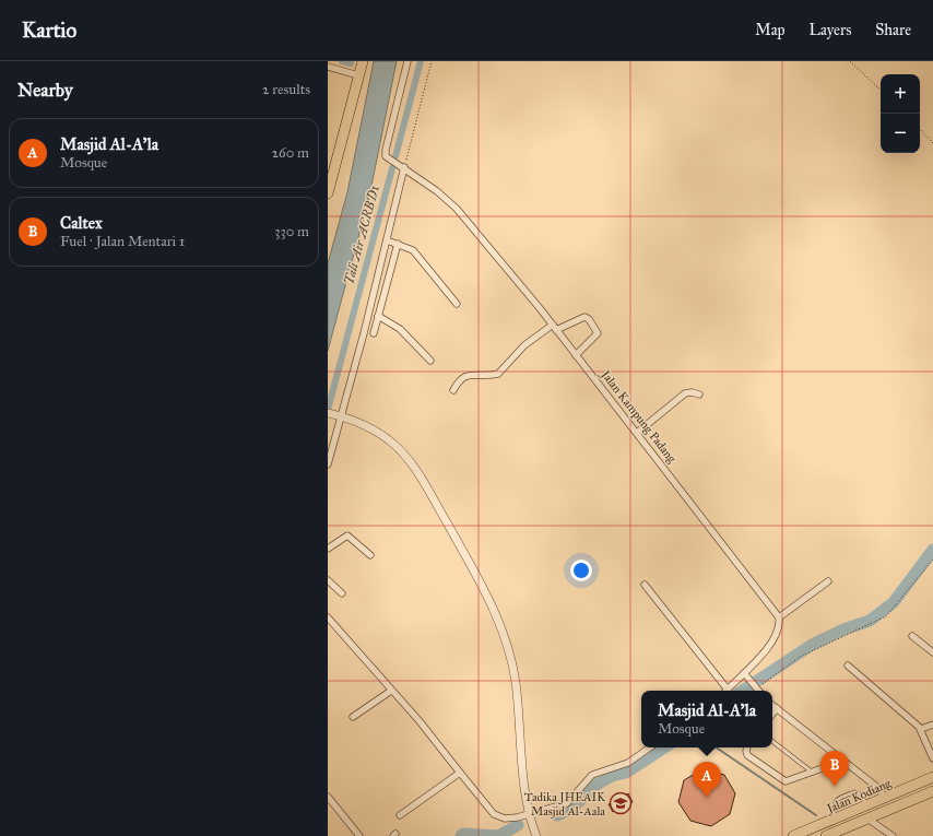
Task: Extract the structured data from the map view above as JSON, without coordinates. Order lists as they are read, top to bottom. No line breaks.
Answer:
{"streets":{"main road":["Jalan Kodiang"],"street":["Jalan Kampung Padang"]},"water":["Tali Air ACRBD1"],"places":{"school or university":["Tadika JHEAIK Masjid Al-Aala"]},"page":{"header":"Kartio","nav":["Map","Layers","Share"],"heading":["Nearby","2 results"],"map_buttons":["+","−"],"list":[{"mark":"A","name":"Masjid Al-A'la","note":"Mosque","value":"260 m"},{"mark":"B","name":"Caltex","note":"Fuel · Jalan Mentari 1","value":"330 m"}],"popup":["Masjid Al-A'la","Mosque"],"pins":["B","A"]}}
